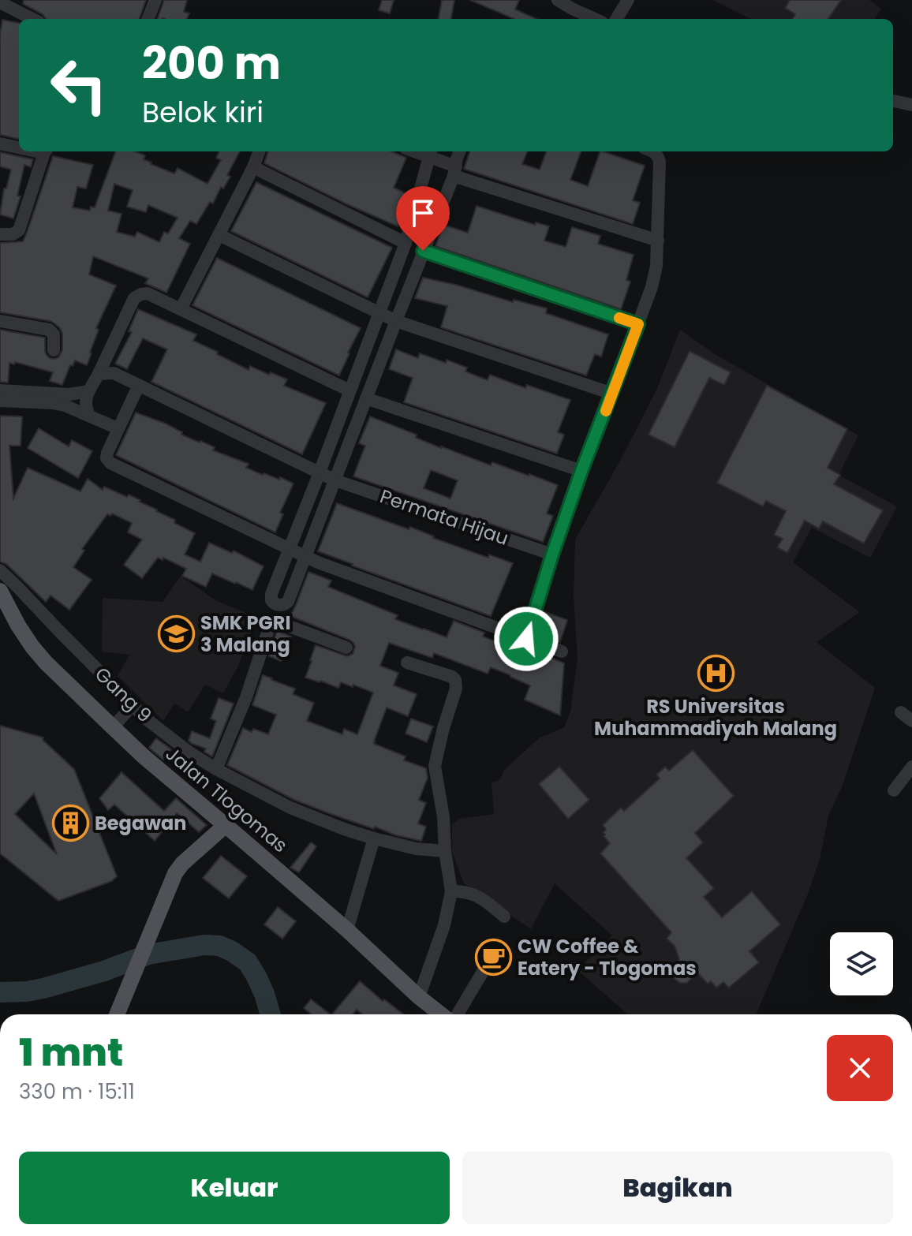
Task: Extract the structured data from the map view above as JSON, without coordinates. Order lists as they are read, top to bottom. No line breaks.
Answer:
{"streets":{"main road":["Jalan Tlogomas"],"street":["Permata Hijau","Gang 9"]},"places":{"school or university":["SMK PGRI 3 Malang"],"hospital":["RS Universitas Muhammadiyah Malang"],"building":["Begawan"],"cafe":["CW Coffee & Eatery - Tlogomas"]},"page":{"turn":["200 m","Belok kiri"],"heading":["1 mnt","330 m · 15:11"],"buttons":["Keluar","Bagikan"]}}
